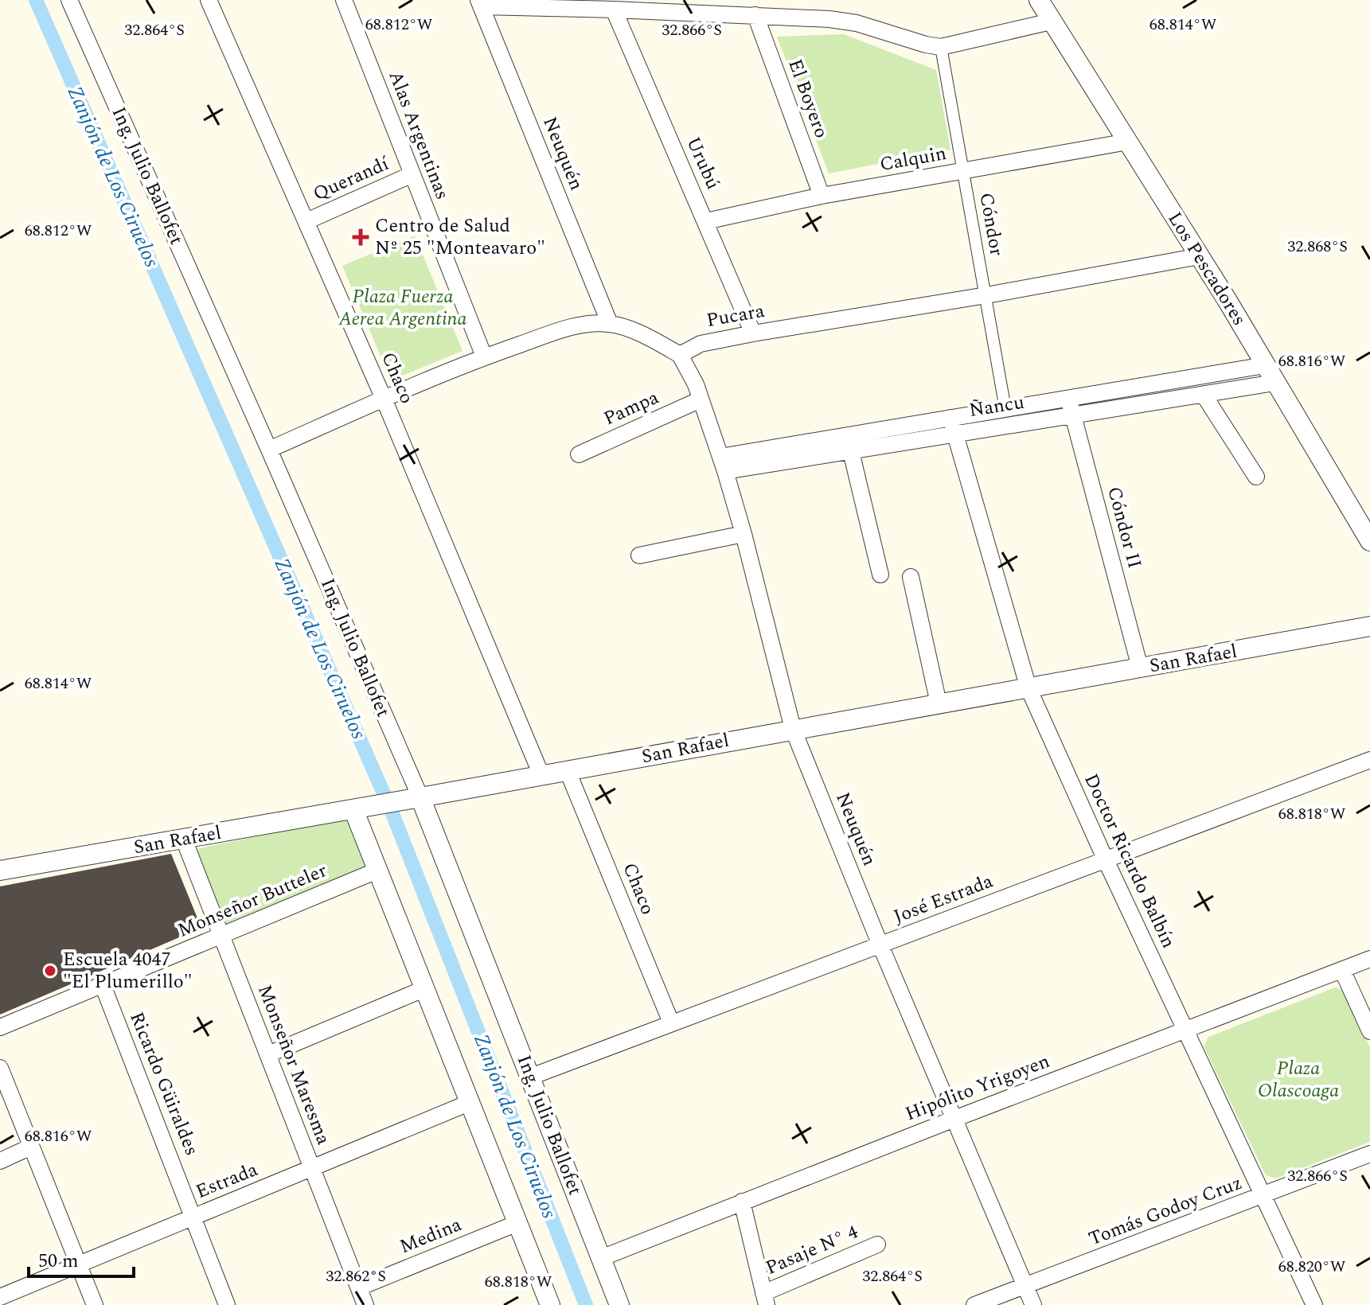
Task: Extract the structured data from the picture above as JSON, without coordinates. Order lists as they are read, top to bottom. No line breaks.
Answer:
{"streets":{"street":["El Boyero","Alas Argentinas","Neuquén","Calquin","Urubú","Ing. Julio Ballofet","Querandí","Cóndor","Los Pescadores","Pucara","Chaco","Ñancu","Pampa","Cóndor II","San Rafael","Doctor Ricardo Balbín","José Estrada","Monseñor Butteler","Monseñor Maresma","Ricardo Güiraldes","Hipólito Yrigoyen","Estrada","Tomás Godoy Cruz","Medina","Pasaje N° 4"]},"crossings":[["El Boyero","Calquin"],["Alas Argentinas","Querandí"],["Neuquén","Pucara"],["Neuquén","Ñancu"],["Neuquén","Pampa"],["Neuquén","San Rafael"],["Neuquén","José Estrada"],["Neuquén","Hipólito Yrigoyen"],["Neuquén","Tomás Godoy Cruz"],["Calquin","Urubú"],["Calquin","Cóndor"],["Calquin","Los Pescadores"],["Urubú","Pucara"],["Ing. Julio Ballofet","San Rafael"],["Ing. Julio Ballofet","José Estrada"],["Ing. Julio Ballofet","Hipólito Yrigoyen"],["Querandí","Chaco"],["Cóndor","Pucara"],["Cóndor","Ñancu"],["Los Pescadores","Pucara"],["Los Pescadores","Ñancu"],["Chaco","San Rafael"],["Chaco","José Estrada"],["Ñancu","Cóndor II"],["Ñancu","Doctor Ricardo Balbín"],["Cóndor II","San Rafael"],["San Rafael","Doctor Ricardo Balbín"],["San Rafael","Monseñor Maresma"],["Doctor Ricardo Balbín","José Estrada"],["Doctor Ricardo Balbín","Hipólito Yrigoyen"],["Doctor Ricardo Balbín","Tomás Godoy Cruz"],["Monseñor Butteler","Monseñor Maresma"],["Monseñor Butteler","Ricardo Güiraldes"],["Monseñor Maresma","Estrada"],["Monseñor Maresma","Medina"],["Ricardo Güiraldes","Estrada"]],"water":["Zanjón de Los Ciruelos"],"parks":["Plaza Fuerza Aerea Argentina","Plaza Olascoaga"],"places":{"health":["Centro de Salud Nº 25 \"Monteavaro\""],"other":["Escuela 4047 \"El Plumerillo\""]},"scale_bar":"50 m","coordinates":["68.812°W","68.814°W","32.864°S","32.866°S","32.868°S","68.816°W","68.818°W","68.820°W","32.862°S"]}
